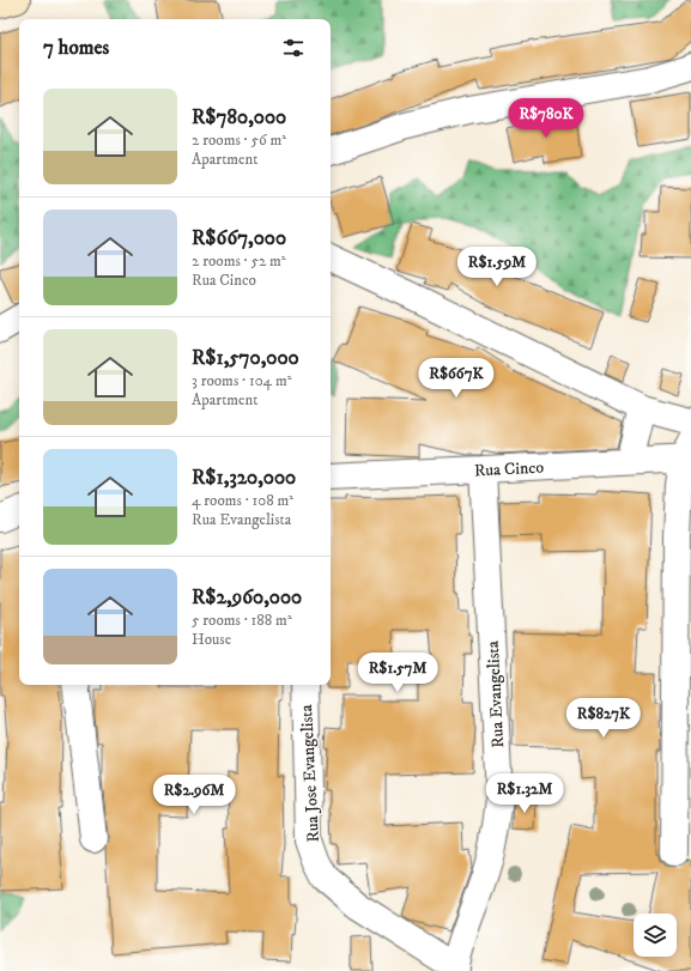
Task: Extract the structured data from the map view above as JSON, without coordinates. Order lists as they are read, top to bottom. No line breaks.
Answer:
{"streets":{"street":["Rua Cinco","Rua Evangelista","Rua Jose Evangelista"]},"crossings":[["Rua Cinco","Rua Evangelista"],["Rua Evangelista","Rua Jose Evangelista"]],"page":{"heading":"7 homes","list":[{"name":"R$780,000","note":"2 rooms · 56 m² · Apartment"},{"name":"R$667,000","note":"2 rooms · 52 m² · Rua Cinco"},{"name":"R$1,570,000","note":"3 rooms · 104 m² · Apartment"},{"name":"R$1,320,000","note":"4 rooms · 108 m² · Rua Evangelista"},{"name":"R$2,960,000","note":"5 rooms · 188 m² · House"}],"price":["R$780K","R$1.59M","R$667K","R$1.57M","R$827K","R$1.32M","R$2.96M"]}}
